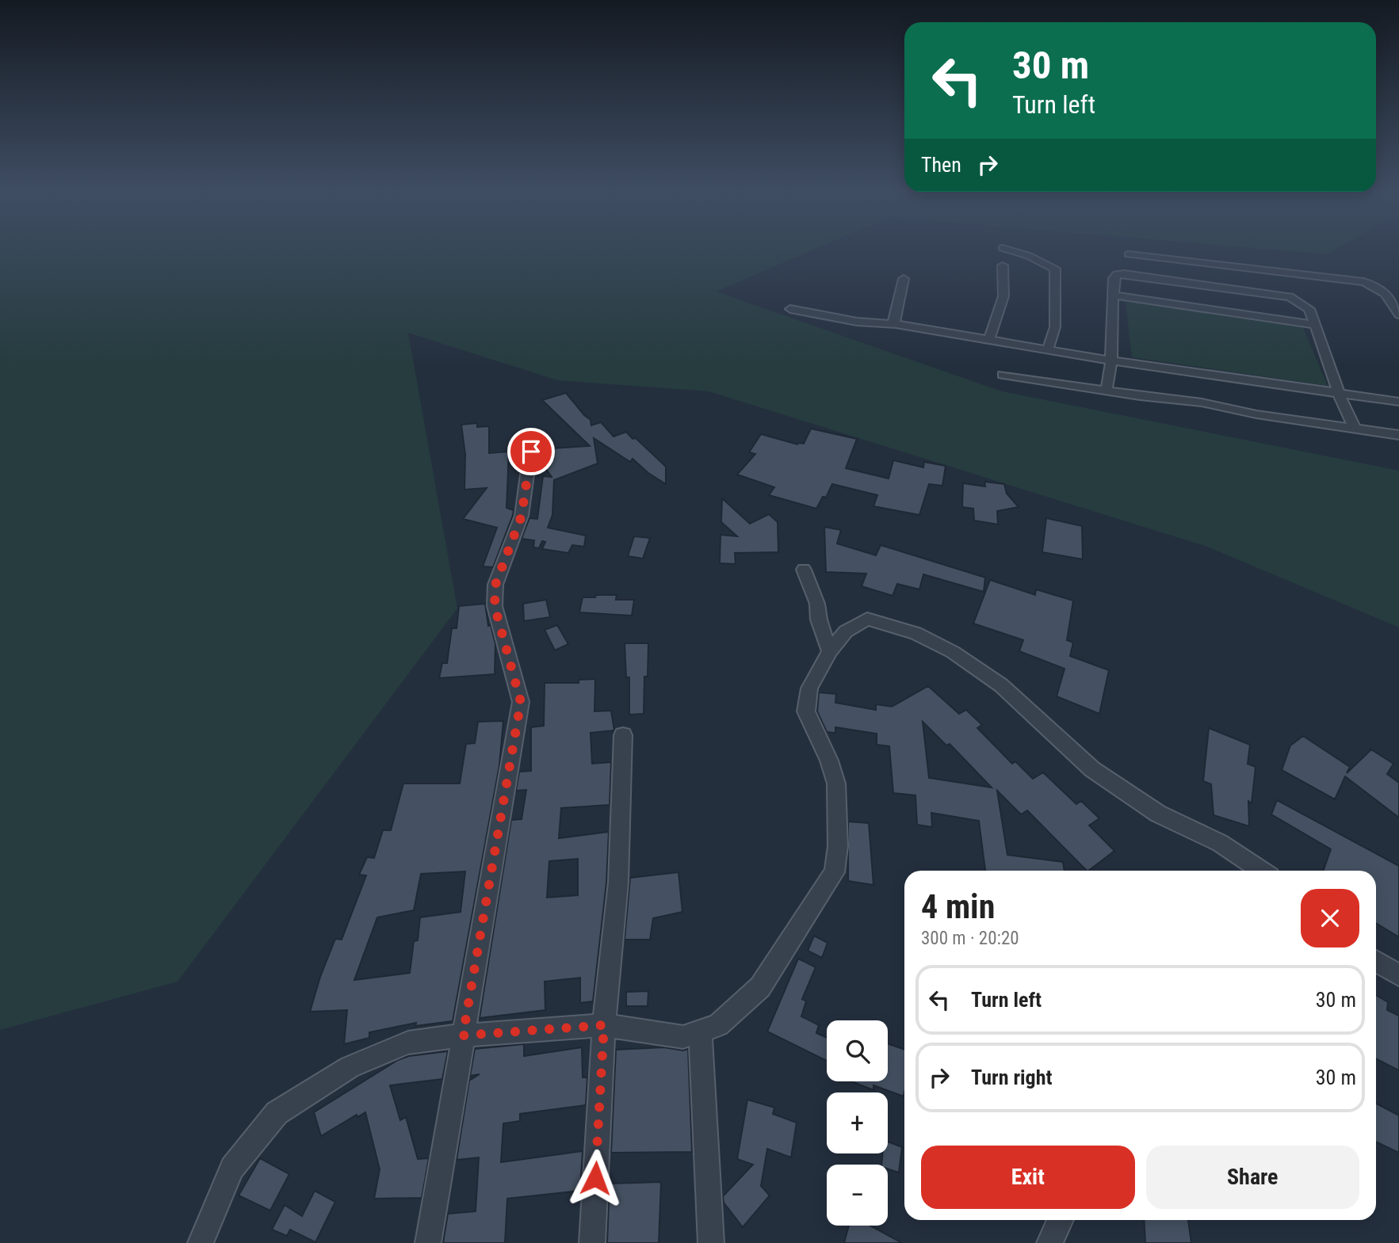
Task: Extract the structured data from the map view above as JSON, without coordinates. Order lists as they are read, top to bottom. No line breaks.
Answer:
{"page":{"turn":["30 m","Turn left"],"then":"Then","heading":["4 min","300 m · 20:20"],"list":[{"name":"Turn left","value":"30 m"},{"name":"Turn right","value":"30 m"}],"map_buttons":["+","−"],"buttons":["Exit","Share"]}}
